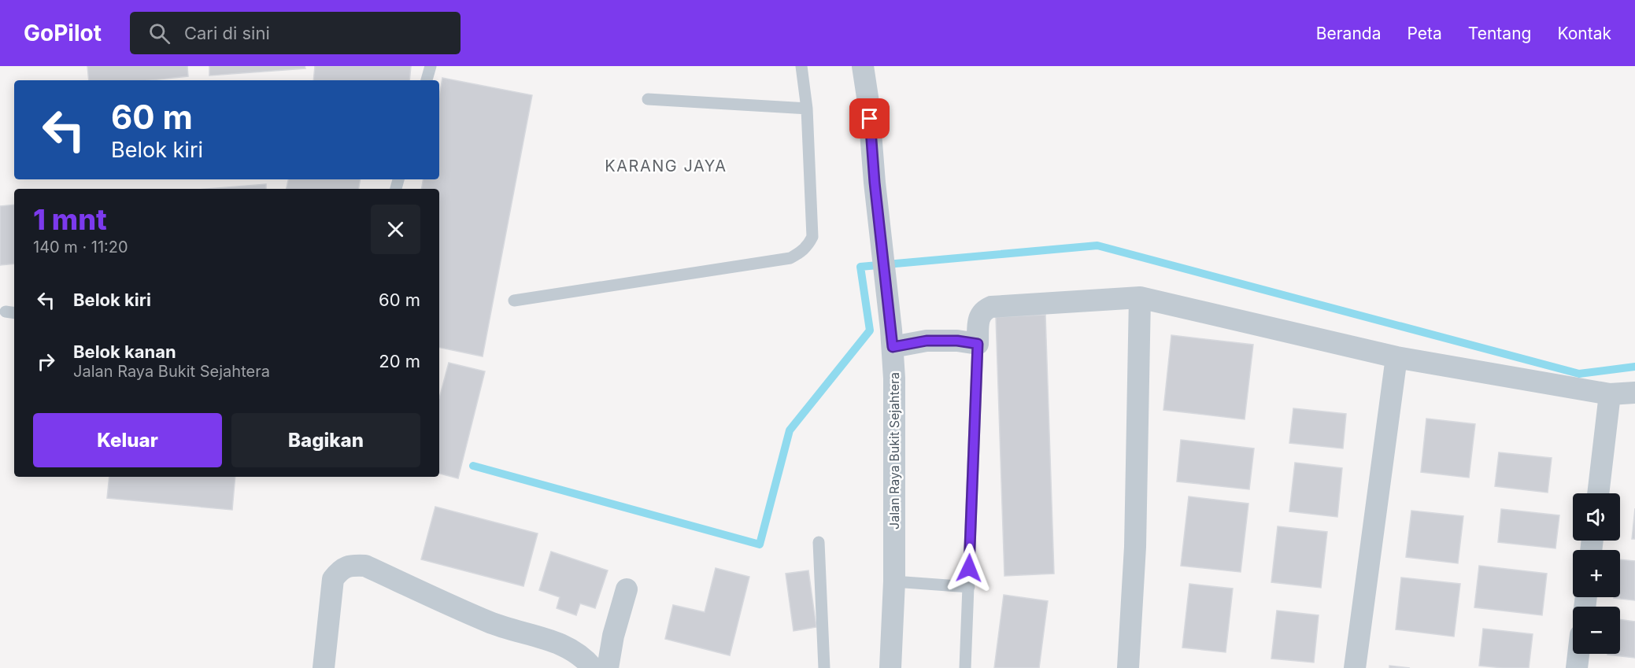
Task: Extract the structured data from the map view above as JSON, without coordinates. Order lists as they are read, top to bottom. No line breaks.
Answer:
{"streets":{"street":["Jalan Raya Bukit Sejahtera"]},"districts":["KARANG JAYA"],"page":{"header":"GoPilot","search":"Cari di sini","nav":["Beranda","Peta","Tentang","Kontak"],"turn":["60 m","Belok kiri"],"heading":["1 mnt","140 m · 11:20"],"list":[{"name":"Belok kiri","value":"60 m"},{"name":"Belok kanan","note":"Jalan Raya Bukit Sejahtera","value":"20 m"}],"buttons":["Keluar","Bagikan"],"map_buttons":["+","−"]}}
